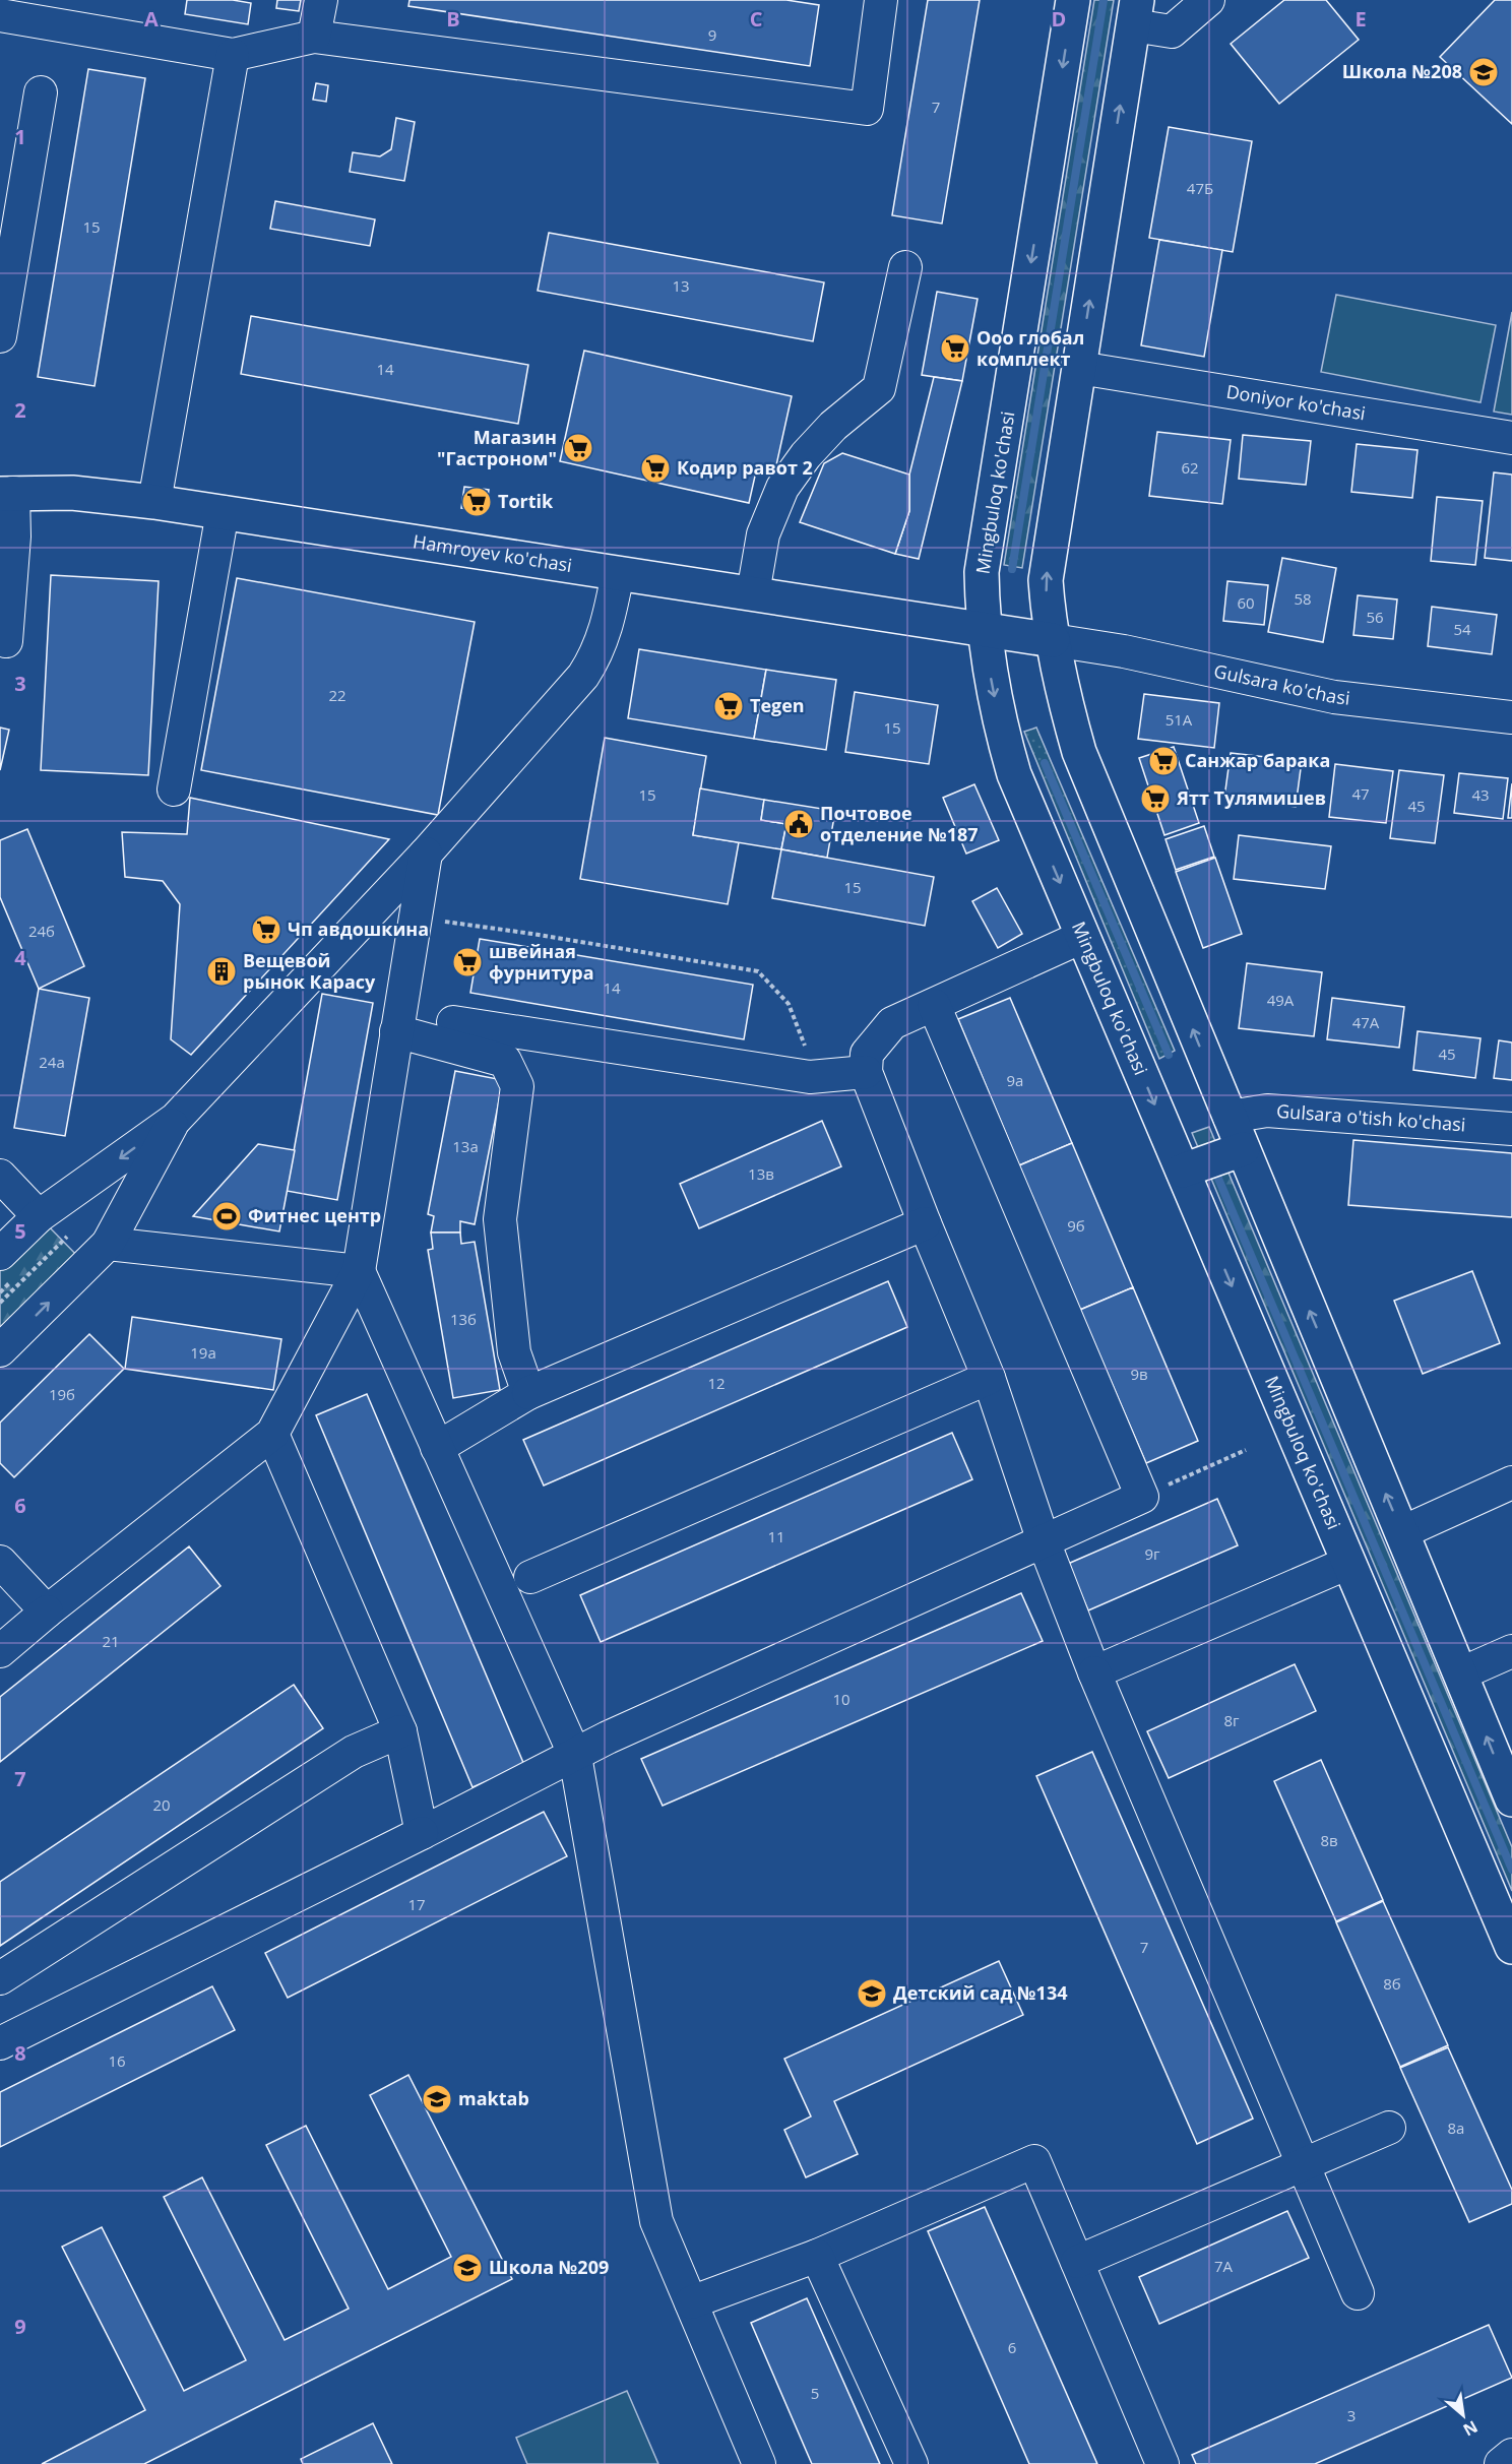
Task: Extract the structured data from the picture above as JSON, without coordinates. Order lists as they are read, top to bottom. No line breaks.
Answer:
{"streets":{"main road":["Mingbuloq ko'chasi","Hamroyev ko'chasi"],"street":["Doniyor ko'chasi","Gulsara ko'chasi","Gulsara o'tish ko'chasi"]},"crossings":[["Mingbuloq ko'chasi","Hamroyev ko'chasi"],["Hamroyev ko'chasi","Gulsara ko'chasi"]],"places":{"school or university":["Школа №208","Детский сад №134","maktab","Школа №209"],"supermarket":["Ооо глобал комплект","Магазин \"Гастроном\"","Кодир равот 2","Tortik","Tegen","Санжар барака","Ятт Тулямишев","Чп авдошкина","швейная фурнитура"],"public building":["Почтовое отделение №187"],"building":["Вещевой рынок Карасу"],"sports":["Фитнес центр"]},"house_numbers":["9","7","47Б","15","13","14","62","58","60","56","54","22","51A","15","47","15","43","45","15","24б","14","49A","47A","45","24а","9а","13а","13в","9б","13б","19а","9в","12","19б","11","9г","21","10","8г","20","8в","17","7","8б","16","8а","7A","6","5","3"],"north":"bottom right","grid":{"columns":["A","B","C","D","E"],"rows":["1","2","3","4","5","6","7","8","9"]}}
